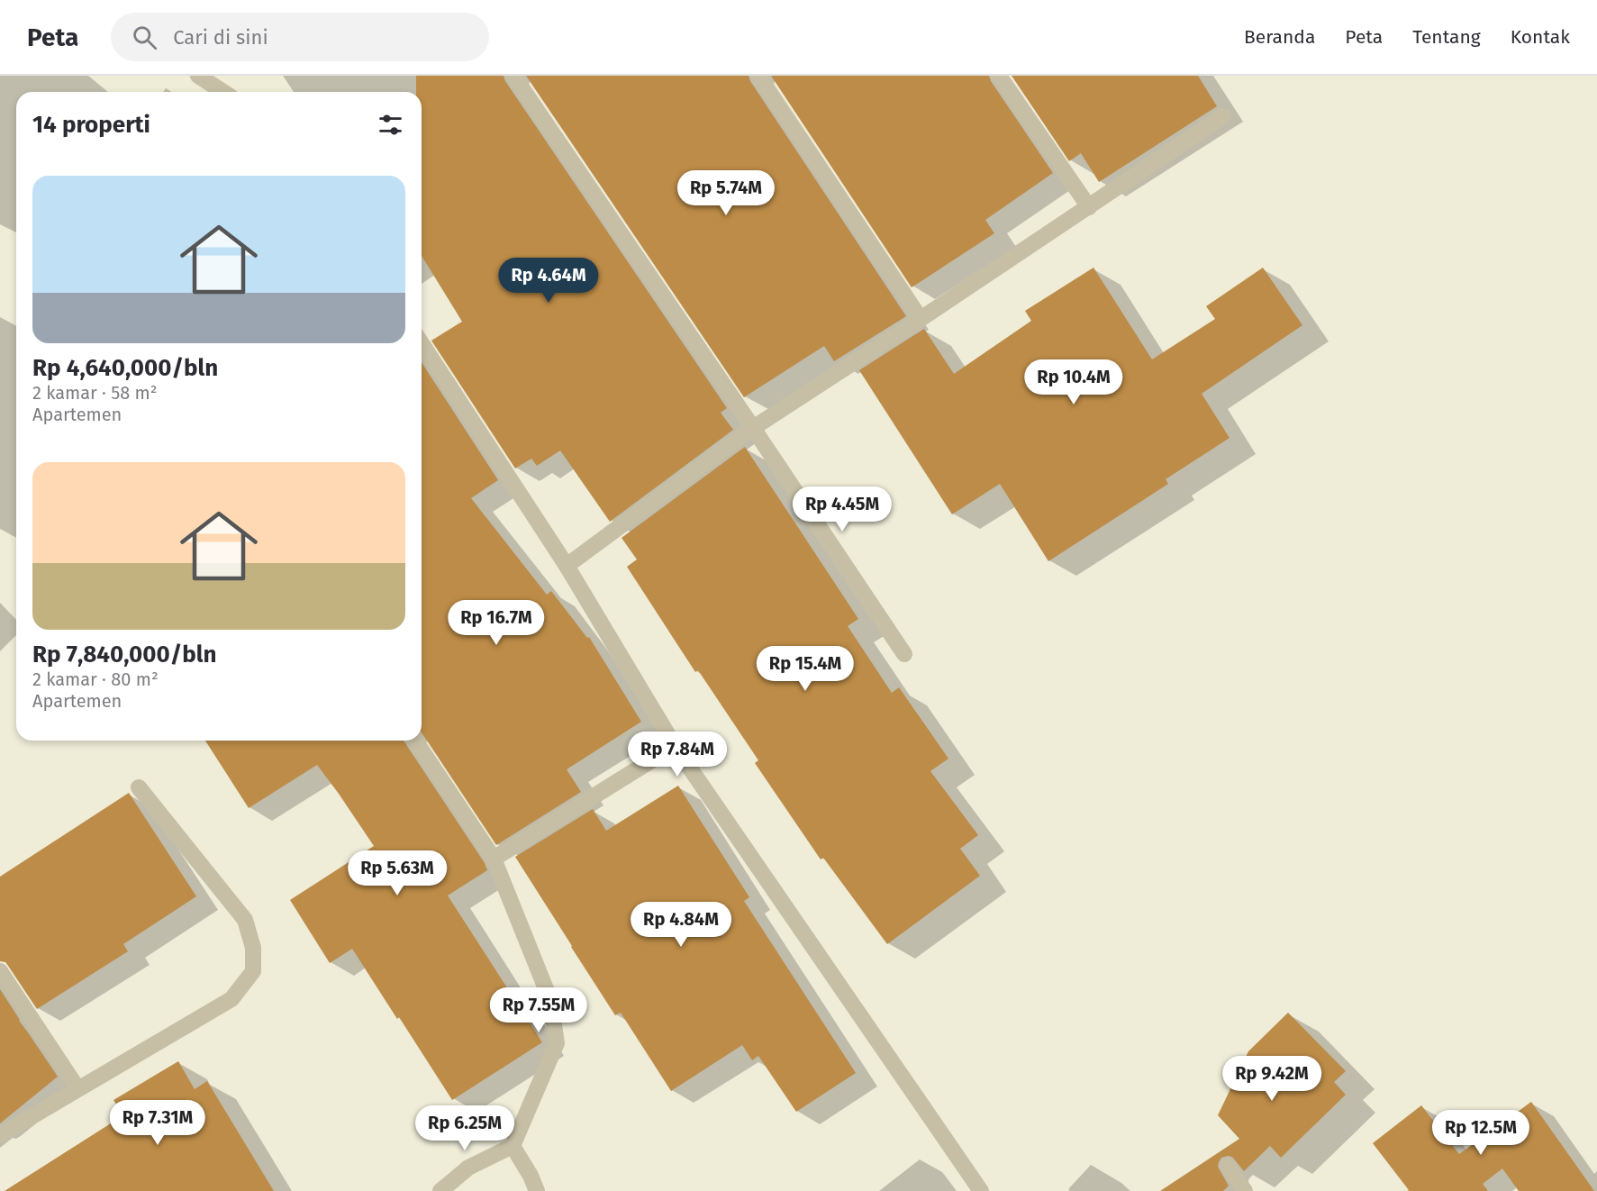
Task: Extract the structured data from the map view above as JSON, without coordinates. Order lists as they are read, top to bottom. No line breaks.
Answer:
{"page":{"header":"Peta","search":"Cari di sini","nav":["Beranda","Peta","Tentang","Kontak"],"heading":"14 properti","list":[{"name":"Rp 4,640,000/bln","note":"2 kamar · 58 m² · Apartemen"},{"name":"Rp 7,840,000/bln","note":"2 kamar · 80 m² · Apartemen"}],"price":["Rp 5.74M","Rp 4.64M","Rp 10.4M","Rp 4.45M","Rp 16.7M","Rp 15.4M","Rp 7.84M","Rp 5.63M","Rp 4.84M","Rp 7.55M","Rp 9.42M","Rp 7.31M","Rp 6.25M","Rp 12.5M"]}}
